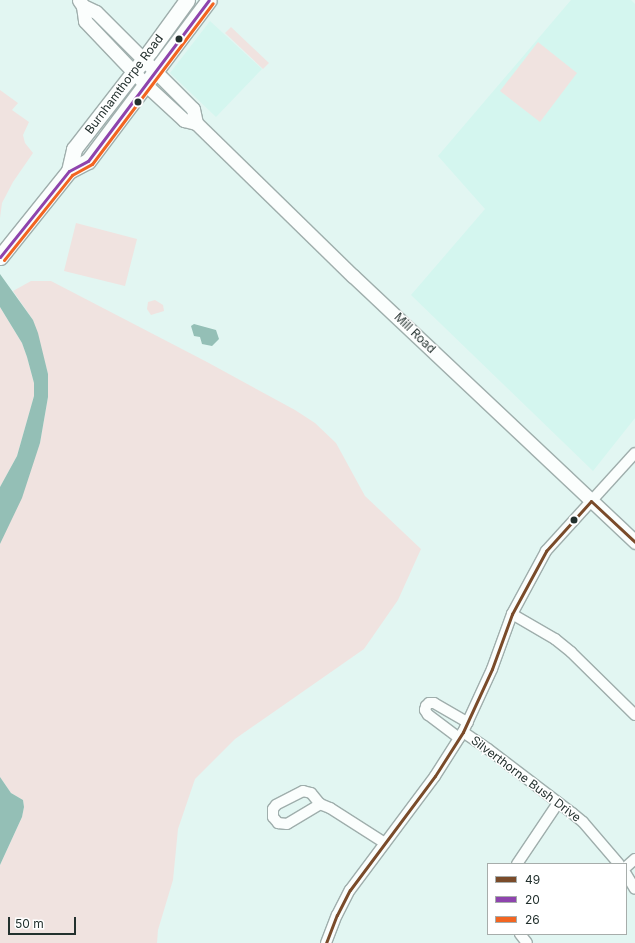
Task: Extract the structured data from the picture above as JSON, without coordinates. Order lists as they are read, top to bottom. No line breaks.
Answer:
{"streets":{"main road":["Burnhamthorpe Road"],"street":["Mill Road","Silverthorne Bush Drive"]},"crossings":[["Burnhamthorpe Road","Mill Road"]],"lines":["transit line 20","transit line 26","transit line 49"],"legend":["49","20","26"],"scale_bar":"50 m"}
